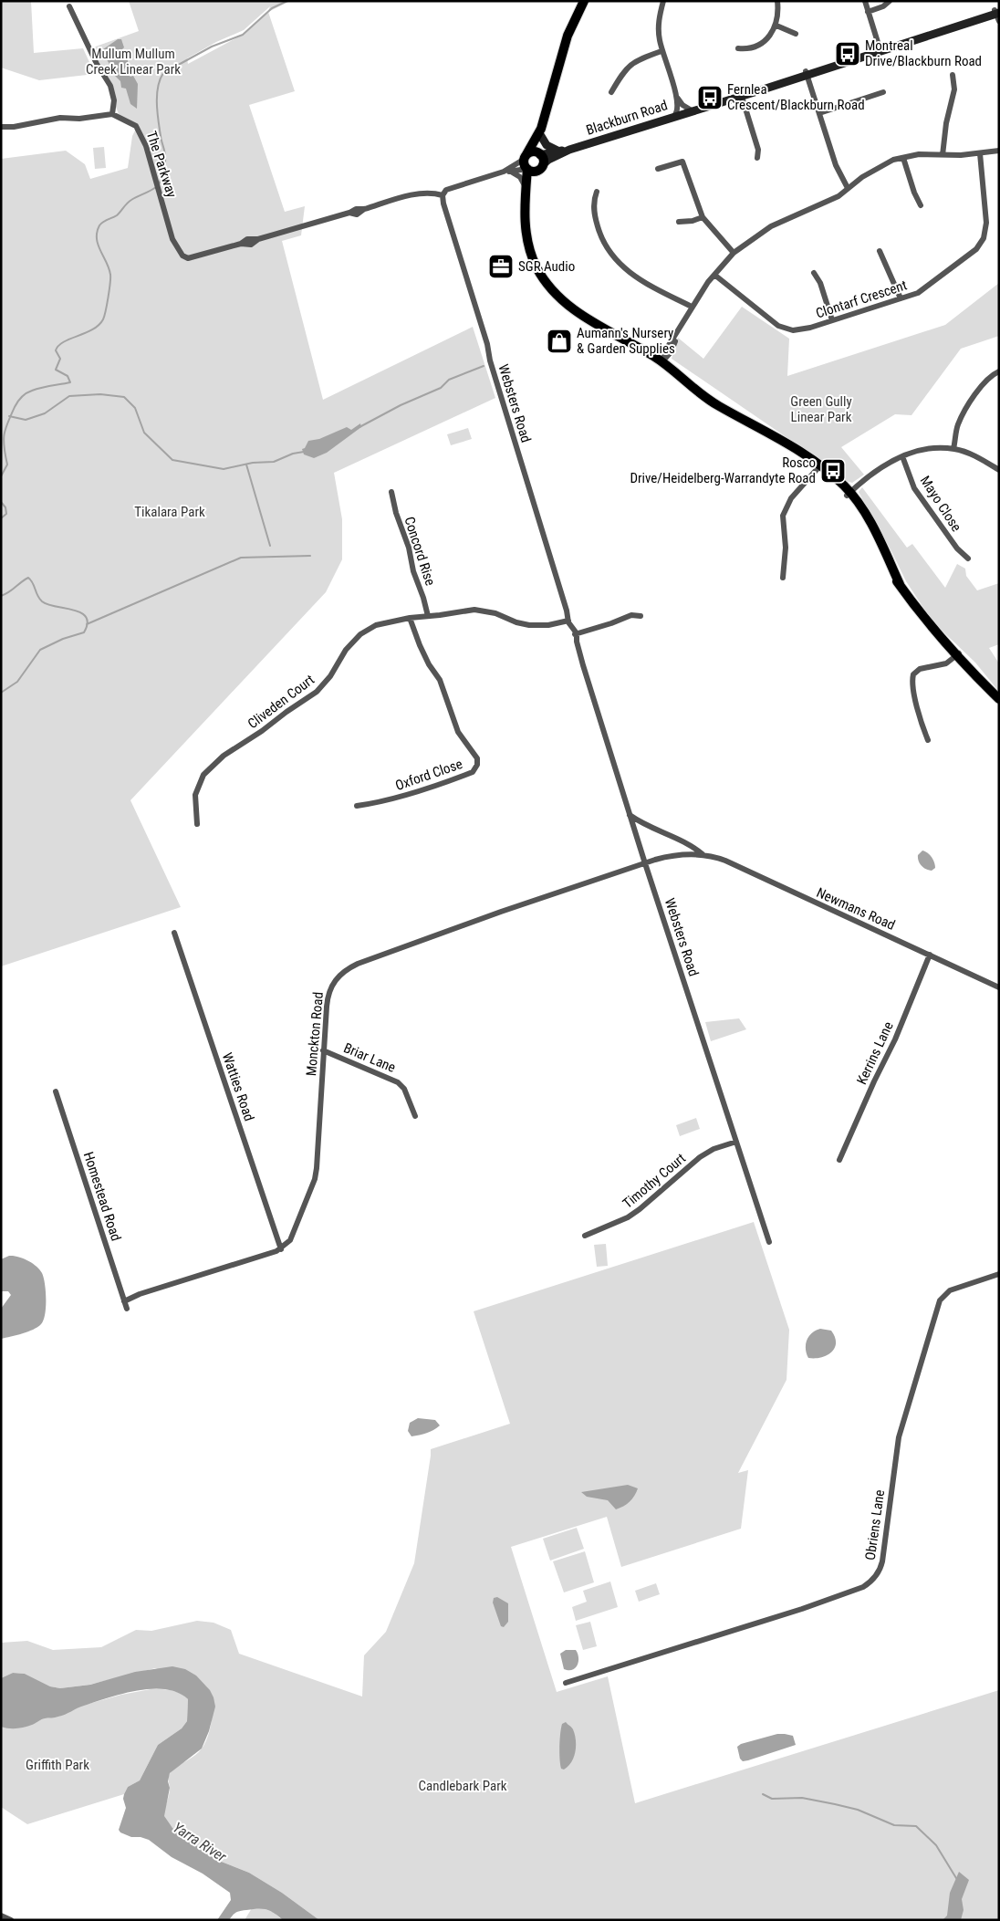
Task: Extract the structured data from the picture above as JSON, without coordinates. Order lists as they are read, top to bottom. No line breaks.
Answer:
{"streets":{"main road":["Blackburn Road"],"street":["The Parkway","Clontarf Crescent","Websters Road","Mayo Close","Concord Rise","Cliveden Court","Oxford Close","Newmans Road","Monckton Road","Kerrins Lane","Briar Lane","Watties Road","Timothy Court","Homestead Road","Obriens Lane"]},"crossings":[["The Parkway","Websters Road"],["Websters Road","Cliveden Court"],["Websters Road","Newmans Road"],["Websters Road","Monckton Road"],["Websters Road","Timothy Court"],["Concord Rise","Cliveden Court"],["Cliveden Court","Oxford Close"],["Newmans Road","Monckton Road"],["Newmans Road","Kerrins Lane"],["Monckton Road","Briar Lane"],["Monckton Road","Watties Road"]],"water":["Yarra River"],"parks":["Mullum Mullum Creek Linear Park","Green Gully Linear Park","Tikalara Park","Griffith Park","Candlebark Park"],"places":{"bus stop":["Montreal Drive/Blackburn Road","Fernlea Crescent/Blackburn Road","Rosco Drive/Heidelberg-Warrandyte Road"],"office":["SGR Audio"],"shop":["Aumann's Nursery & Garden Supplies"]}}
